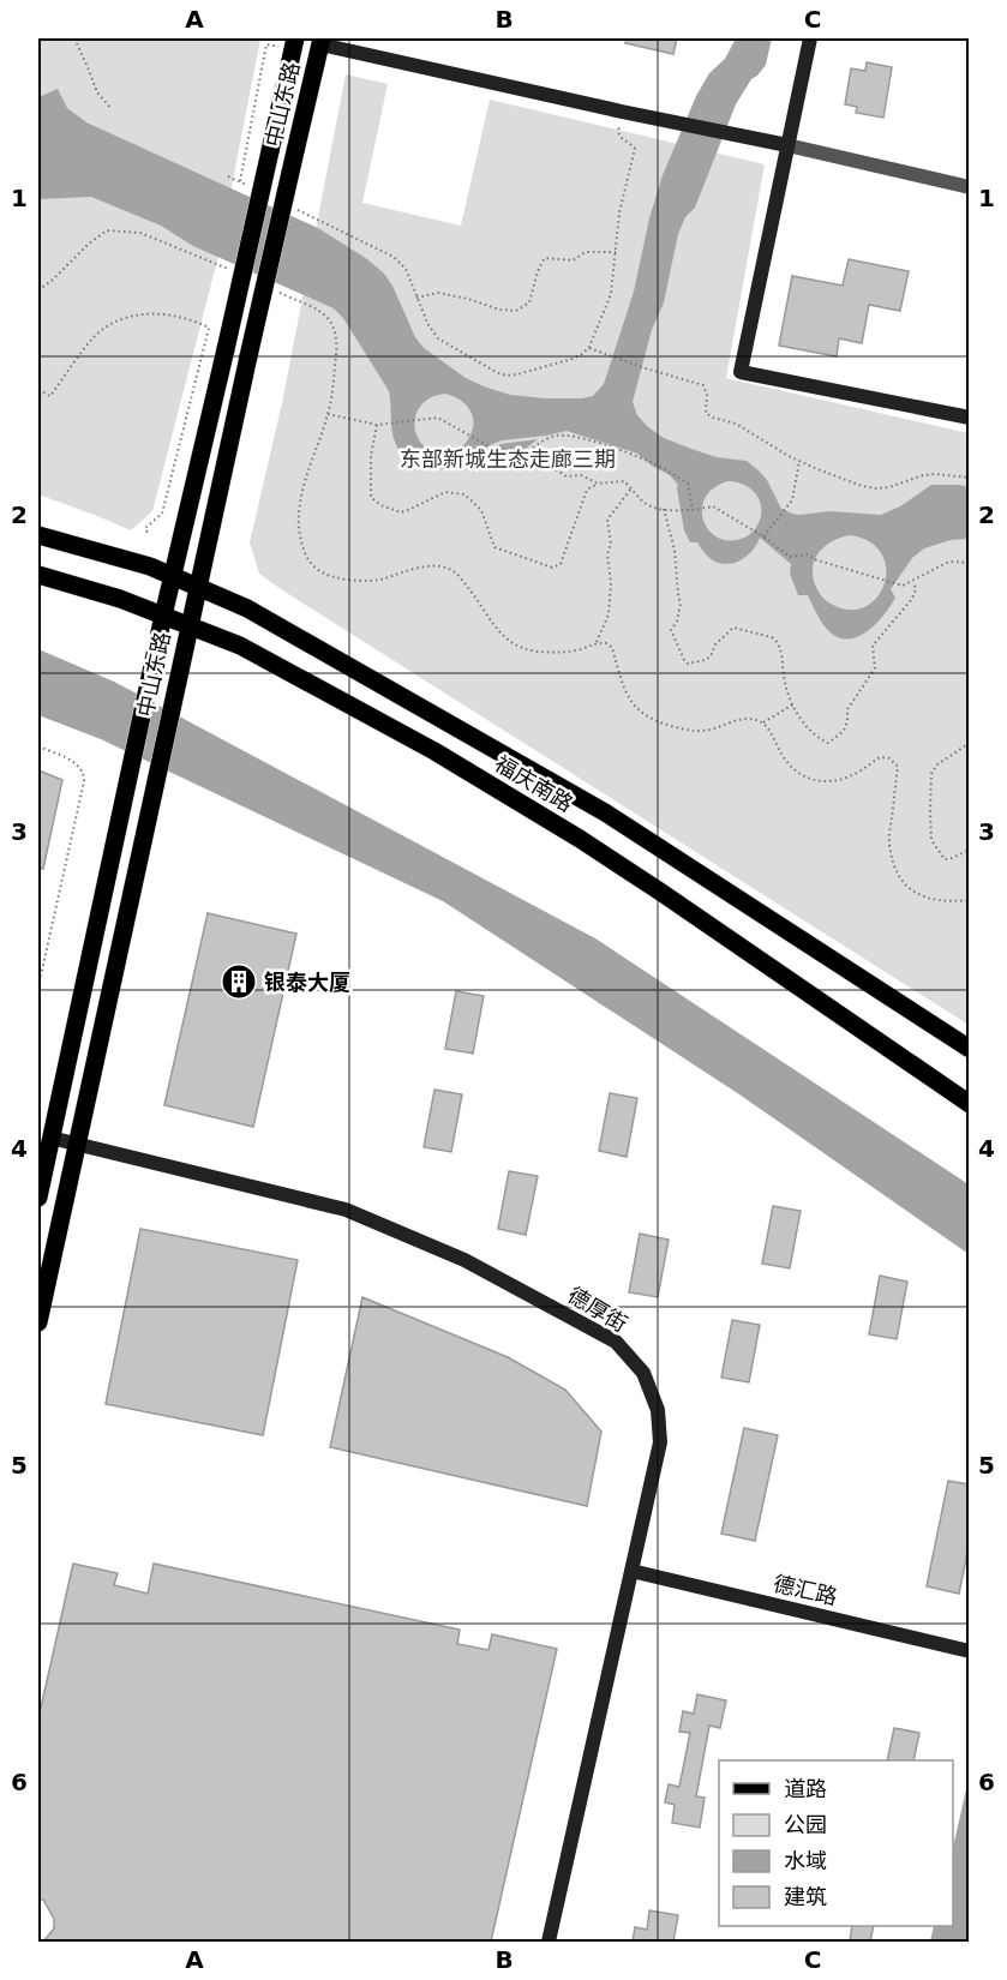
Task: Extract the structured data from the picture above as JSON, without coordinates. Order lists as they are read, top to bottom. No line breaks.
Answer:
{"streets":{"main road":["中山东路","福庆南路"],"street":["德厚街","德汇路"]},"crossings":[["中山东路","福庆南路"],["中山东路","德厚街"],["德厚街","德汇路"]],"parks":["东部新城生态走廊三期"],"places":{"building":["银泰大厦"]},"legend":["道路","公园","水域","建筑"],"grid":{"columns":["A","B","C"],"rows":["1","2","3","4","5","6"]}}
